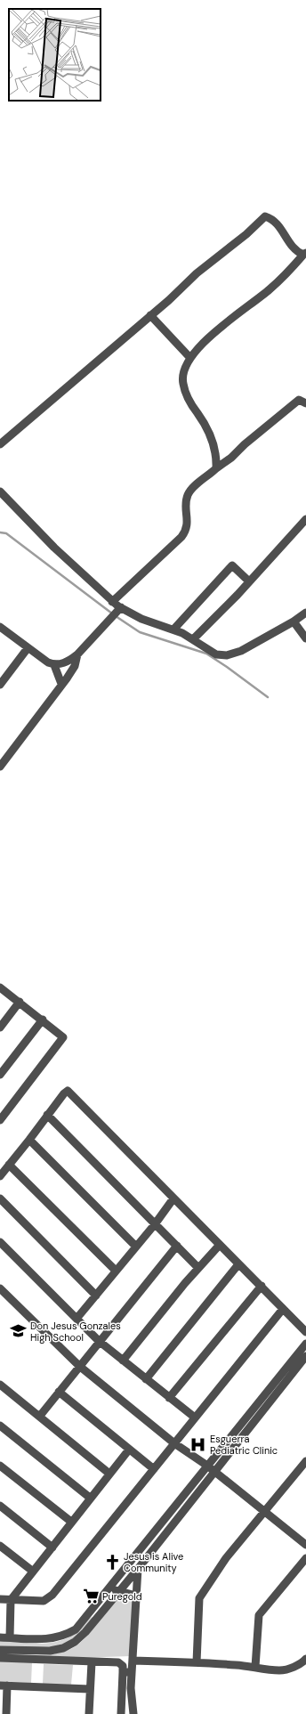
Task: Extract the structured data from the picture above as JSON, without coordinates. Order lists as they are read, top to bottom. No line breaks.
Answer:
{"places":{"school or university":["Don Jesus Gonzales High School"],"hospital":["Esguerra Pediatric Clinic"],"church":["Jesus is Alive Community"],"supermarket":["Puregold"]}}
